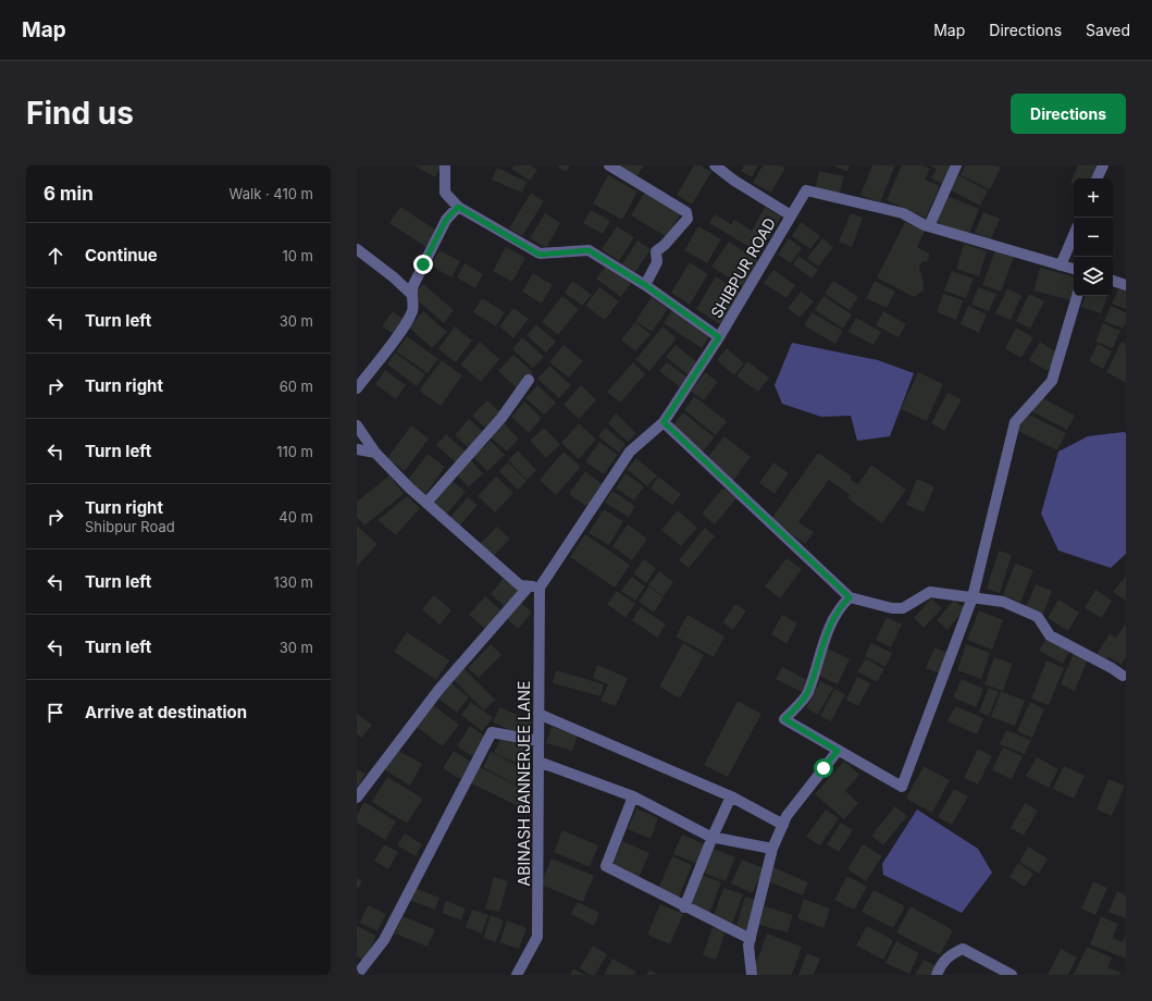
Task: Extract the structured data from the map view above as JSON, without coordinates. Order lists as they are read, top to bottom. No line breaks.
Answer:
{"streets":{"street":["SHIBPUR ROAD","ABINASH BANNERJEE LANE"]},"crossings":[["SHIBPUR ROAD","ABINASH BANNERJEE LANE"]],"page":{"header":"Map","nav":["Map","Directions","Saved"],"buttons":"Directions","title":"Find us","heading":["6 min","Walk · 410 m"],"map_buttons":["+","−"],"list":[["Continue","10 m"],["Turn left","30 m"],["Turn right","60 m"],["Turn left","110 m"],["Turn right","Shibpur Road","40 m"],["Turn left","130 m"],["Turn left","30 m"],"Arrive at destination"]}}
